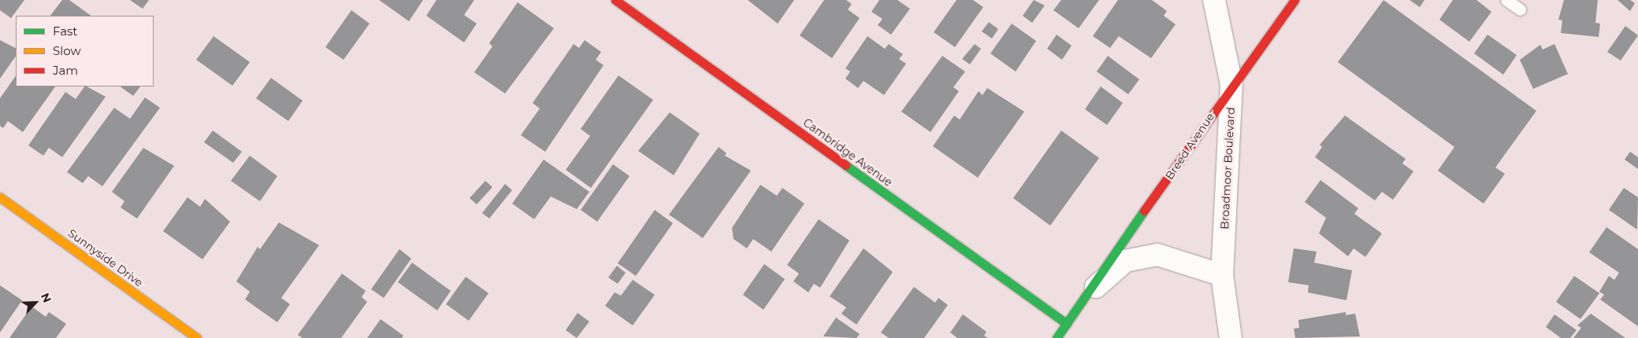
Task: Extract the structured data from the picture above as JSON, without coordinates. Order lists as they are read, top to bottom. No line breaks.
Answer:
{"streets":{"street":["Breed Avenue","Cambridge Avenue","Broadmoor Boulevard","Sunnyside Drive"]},"crossings":[["Breed Avenue","Cambridge Avenue"],["Breed Avenue","Broadmoor Boulevard"]],"legend":["Fast","Slow","Jam"],"north":"top right"}
